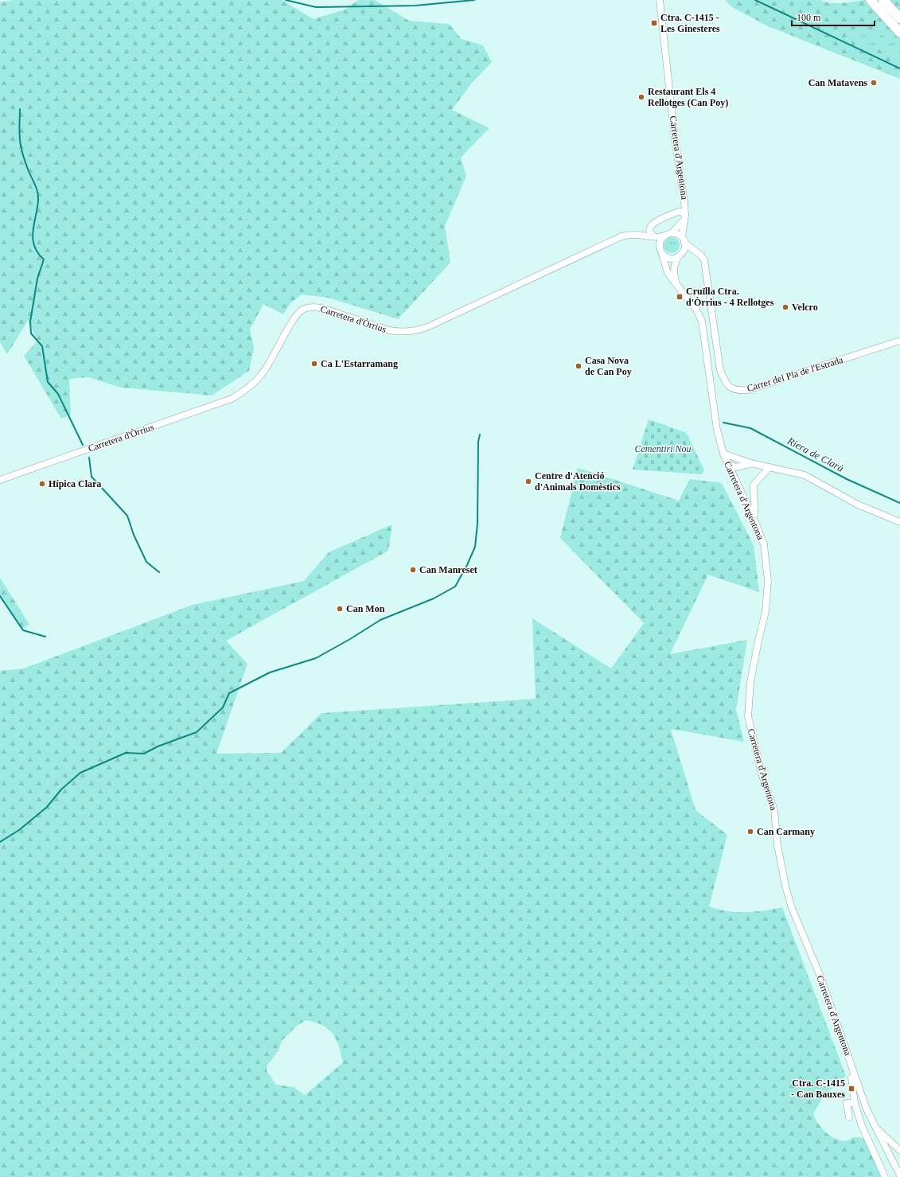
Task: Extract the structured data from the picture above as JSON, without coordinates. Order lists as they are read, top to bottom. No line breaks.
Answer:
{"streets":{"street":["Carretera d'Argentona","Carretera d'Òrrius","Carrer del Pla de l'Estrada"]},"crossings":[["Carretera d'Argentona","Carretera d'Òrrius"]],"water":["Riera de Clarà"],"parks":["Cementiri Nou"],"places":{"transit":["Ctra. C-1415 - Les Ginesteres","Cruïlla Ctra. d'Òrrius - 4 Rellotges","Ctra. C-1415 - Can Bauxes"],"other":["Can Matavens","Restaurant Els 4 Rellotges (Can Poy)","Velcro","Ca L'Estarramang","Casa Nova de Can Poy","Centre d'Atenció d'Animals Domèstics","Hípica Clara","Can Manreset","Can Mon","Can Carmany"]},"scale_bar":"100 m"}
